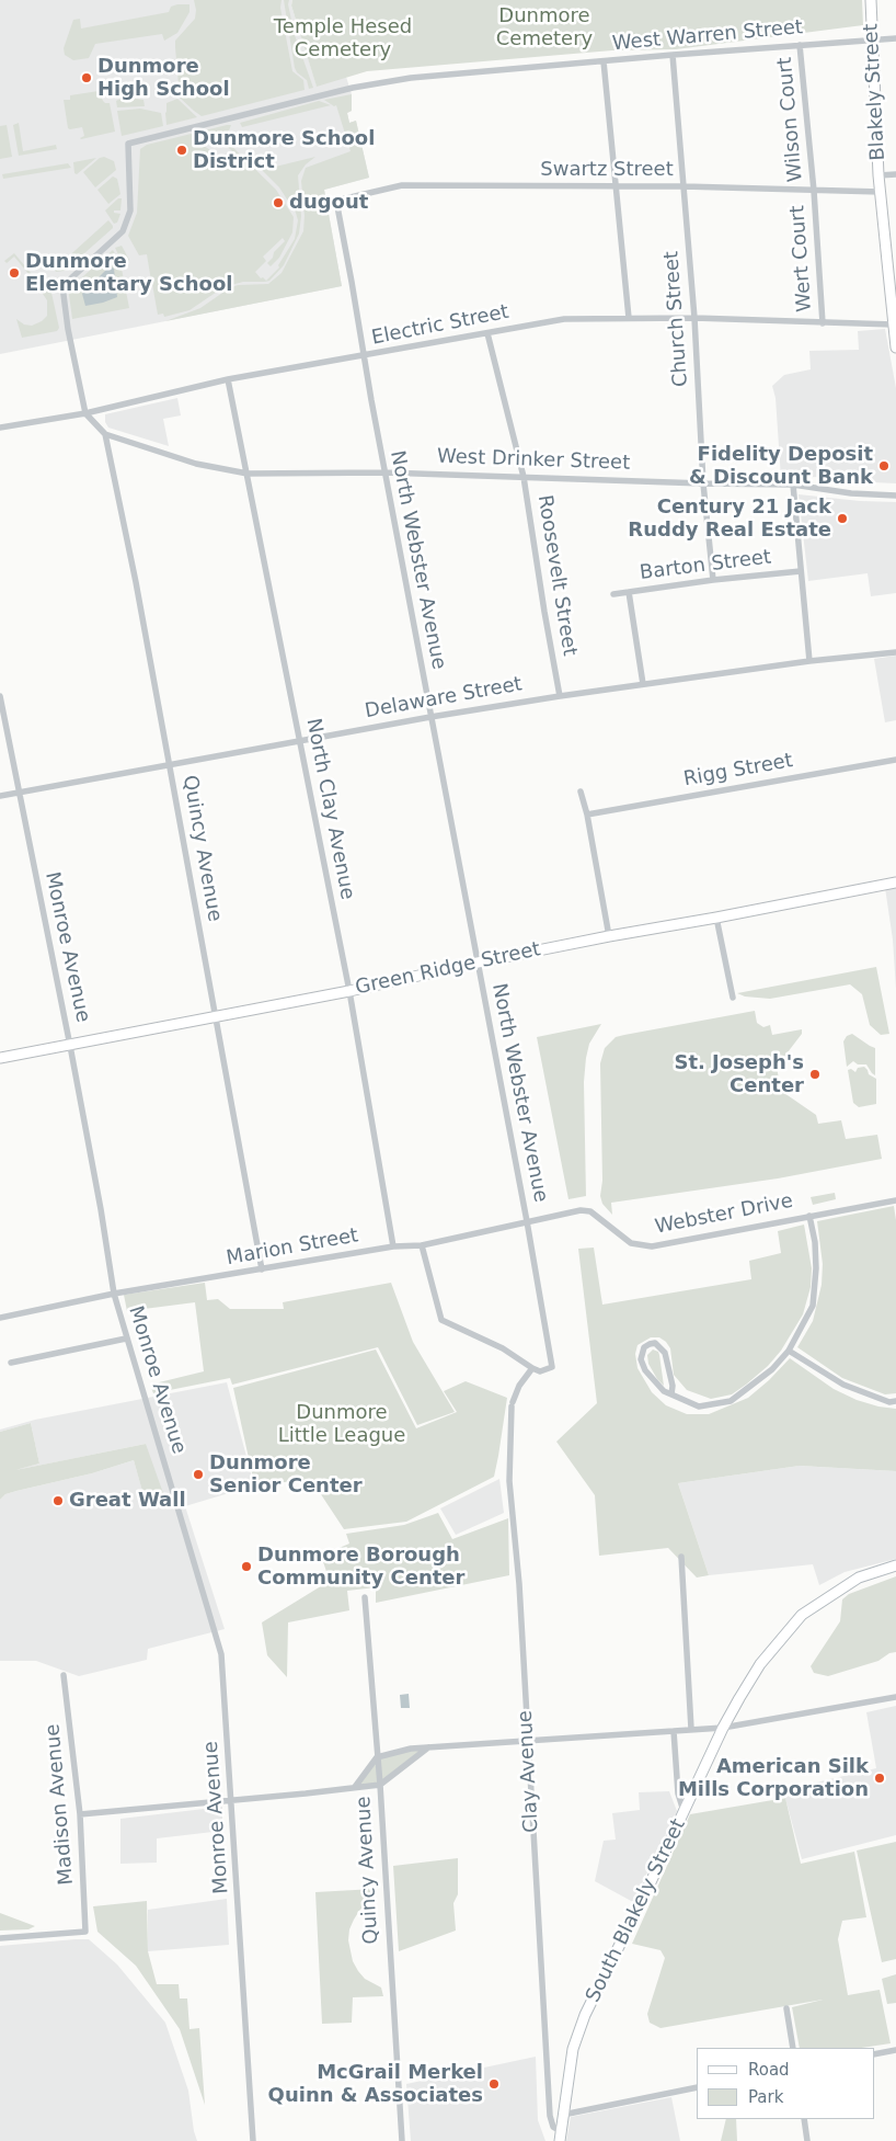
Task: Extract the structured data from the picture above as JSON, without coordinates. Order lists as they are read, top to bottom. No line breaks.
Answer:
{"streets":{"main road":["Blakely Street","Green Ridge Street","Clay Avenue","South Blakely Street"],"street":["West Warren Street","Wilson Court","Swartz Street","Wert Court","Church Street","Electric Street","West Drinker Street","North Webster Avenue","Barton Street","Roosevelt Street","Delaware Street","Rigg Street","North Clay Avenue","Quincy Avenue","Monroe Avenue","Webster Drive","Marion Street","Madison Avenue"]},"crossings":[["West Warren Street","Blakely Street"],["West Warren Street","Wilson Court"],["West Warren Street","Church Street"],["West Warren Street","Electric Street"],["West Warren Street","West Drinker Street"],["Blakely Street","Swartz Street"],["Blakely Street","Electric Street"],["Wilson Court","Swartz Street"],["Wilson Court","Wert Court"],["Swartz Street","Wert Court"],["Swartz Street","Church Street"],["Swartz Street","Electric Street"],["Swartz Street","North Webster Avenue"],["Wert Court","Electric Street"],["Church Street","Electric Street"],["Church Street","West Drinker Street"],["Church Street","Barton Street"],["Electric Street","West Drinker Street"],["Electric Street","North Webster Avenue"],["Electric Street","Roosevelt Street"],["Electric Street","North Clay Avenue"],["West Drinker Street","North Webster Avenue"],["West Drinker Street","Roosevelt Street"],["West Drinker Street","North Clay Avenue"],["West Drinker Street","Quincy Avenue"],["North Webster Avenue","Delaware Street"],["North Webster Avenue","Green Ridge Street"],["North Webster Avenue","Marion Street"],["Roosevelt Street","Delaware Street"],["Delaware Street","North Clay Avenue"],["Delaware Street","Quincy Avenue"],["Delaware Street","Monroe Avenue"],["North Clay Avenue","Green Ridge Street"],["North Clay Avenue","Marion Street"],["Quincy Avenue","Green Ridge Street"],["Quincy Avenue","Marion Street"],["Monroe Avenue","Green Ridge Street"],["Monroe Avenue","Marion Street"],["Webster Drive","Marion Street"],["Clay Avenue","South Blakely Street"]],"parks":["Dunmore Cemetery","Temple Hesed Cemetery","Dunmore Little League"],"places":["Dunmore High School","Dunmore School District","dugout","Dunmore Elementary School","Fidelity Deposit & Discount Bank","Century 21 Jack Ruddy Real Estate","St. Joseph's Center","Dunmore Senior Center","Great Wall","Dunmore Borough Community Center","American Silk Mills Corporation","McGrail Merkel Quinn & Associates"],"legend":["Road","Park"]}
